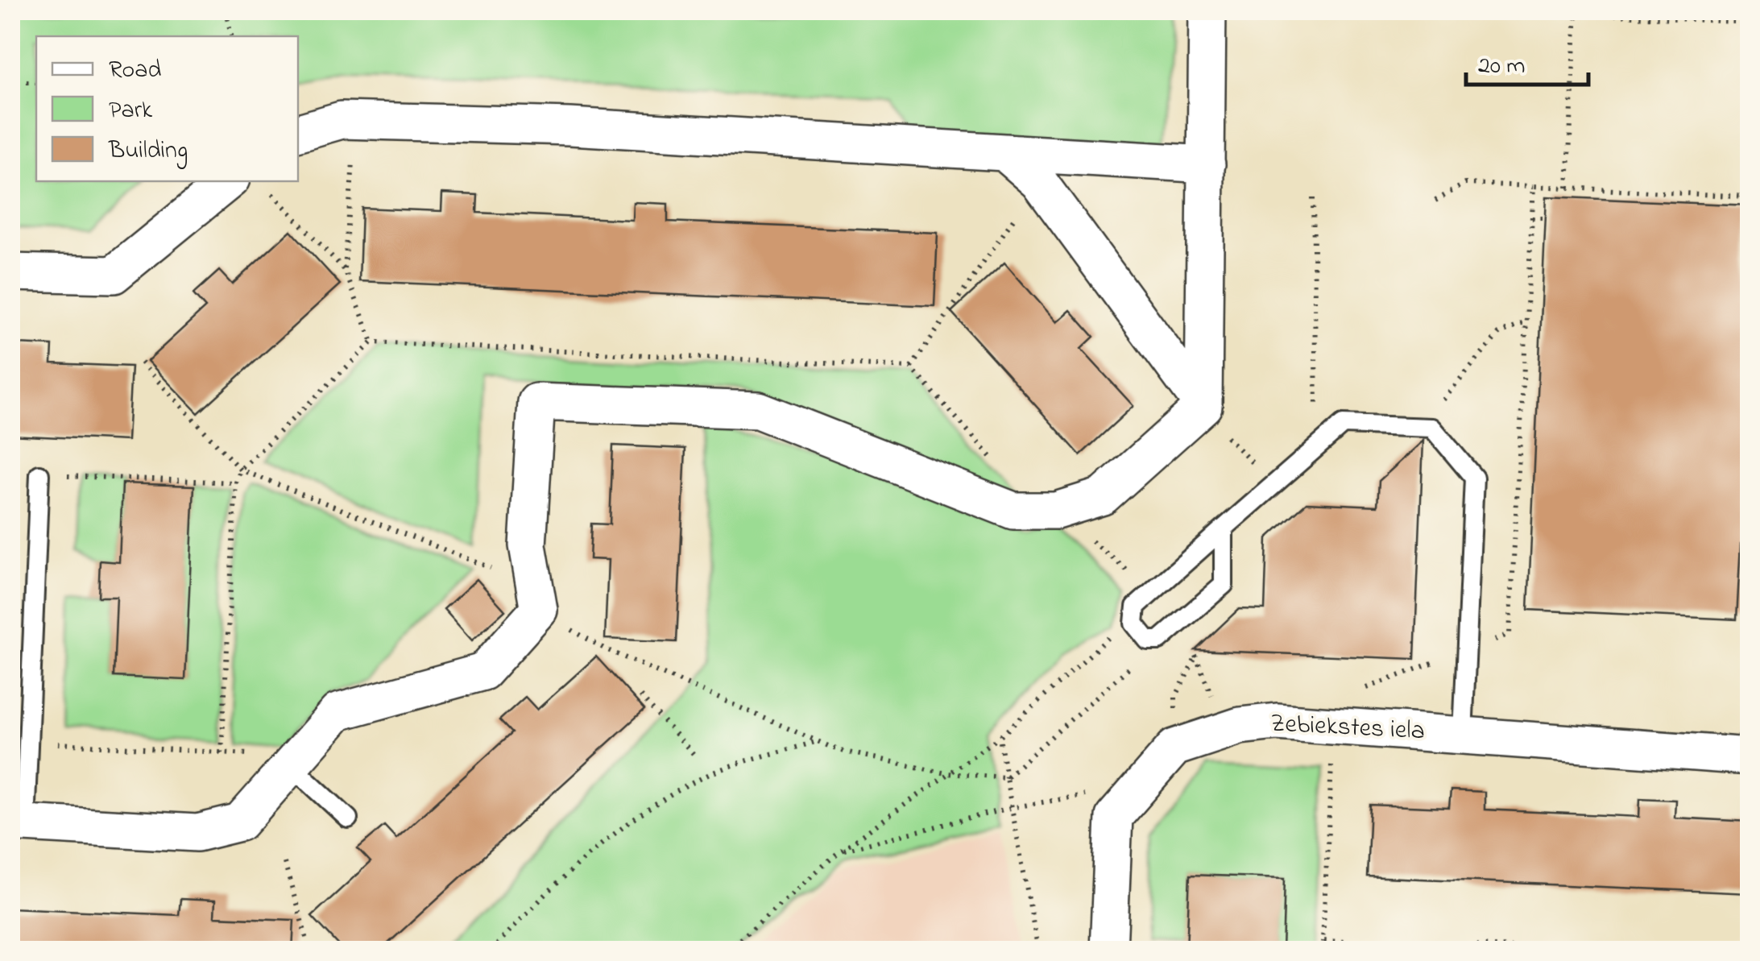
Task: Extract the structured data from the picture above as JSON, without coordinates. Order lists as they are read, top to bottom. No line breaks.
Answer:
{"streets":{"street":["Zebiekstes iela"]},"legend":["Road","Park","Building"],"scale_bar":"20 m"}
